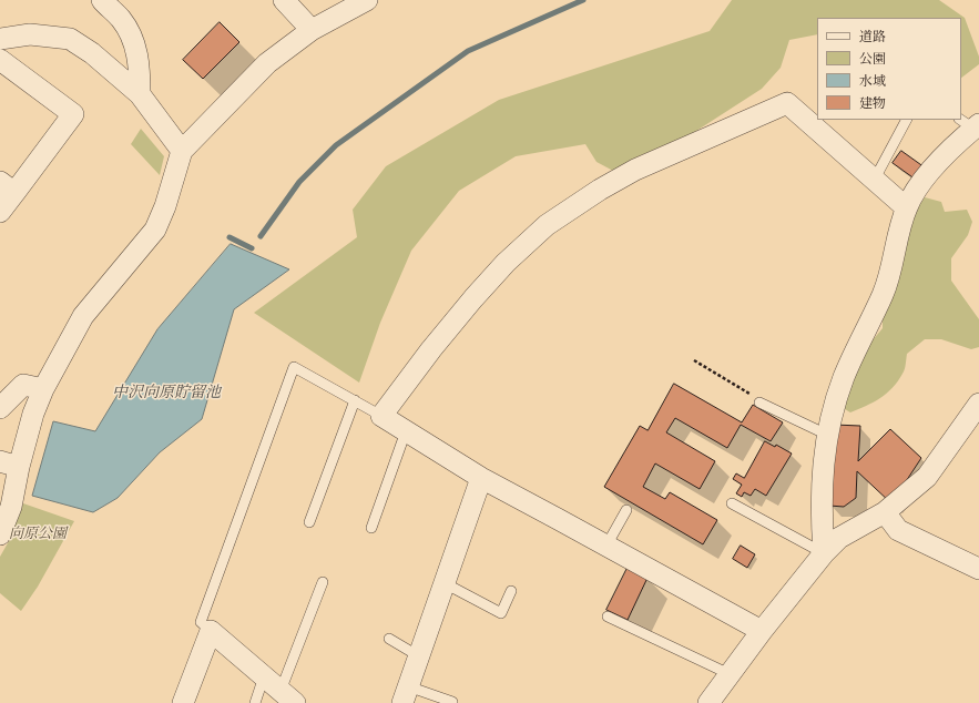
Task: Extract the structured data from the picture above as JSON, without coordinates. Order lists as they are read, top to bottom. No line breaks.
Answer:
{"water":["中沢向原貯留池"],"parks":["向原公園"],"legend":["道路","公園","水域","建物"]}
